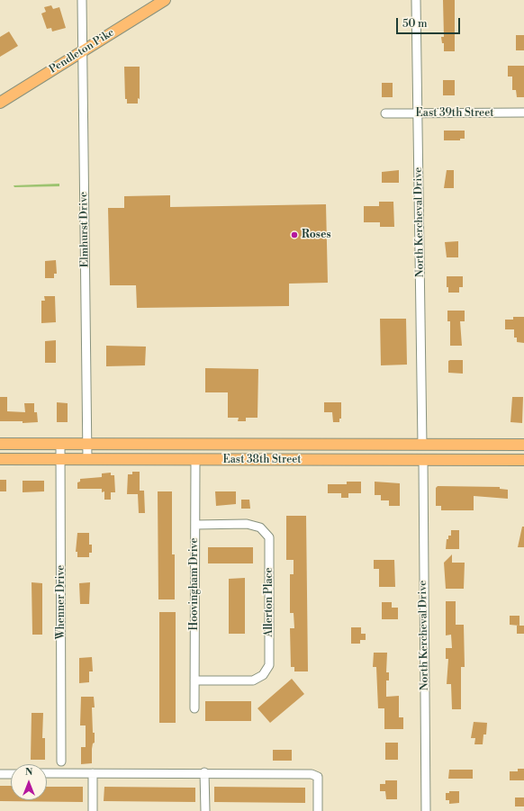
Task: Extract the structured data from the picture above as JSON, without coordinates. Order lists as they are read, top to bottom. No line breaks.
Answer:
{"streets":{"main road":["Pendleton Pike","East 38th Street"],"street":["East 39th Street","North Kercheval Drive","Elmhurst Drive","Hoovingham Drive","Whenner Drive","Allerton Place"]},"crossings":[["Pendleton Pike","Elmhurst Drive"],["East 39th Street","North Kercheval Drive"],["North Kercheval Drive","East 38th Street"],["Elmhurst Drive","East 38th Street"],["East 38th Street","Hoovingham Drive"],["East 38th Street","Whenner Drive"],["Hoovingham Drive","Allerton Place"]],"places":["Roses"],"scale_bar":"50 m","north":"top"}
